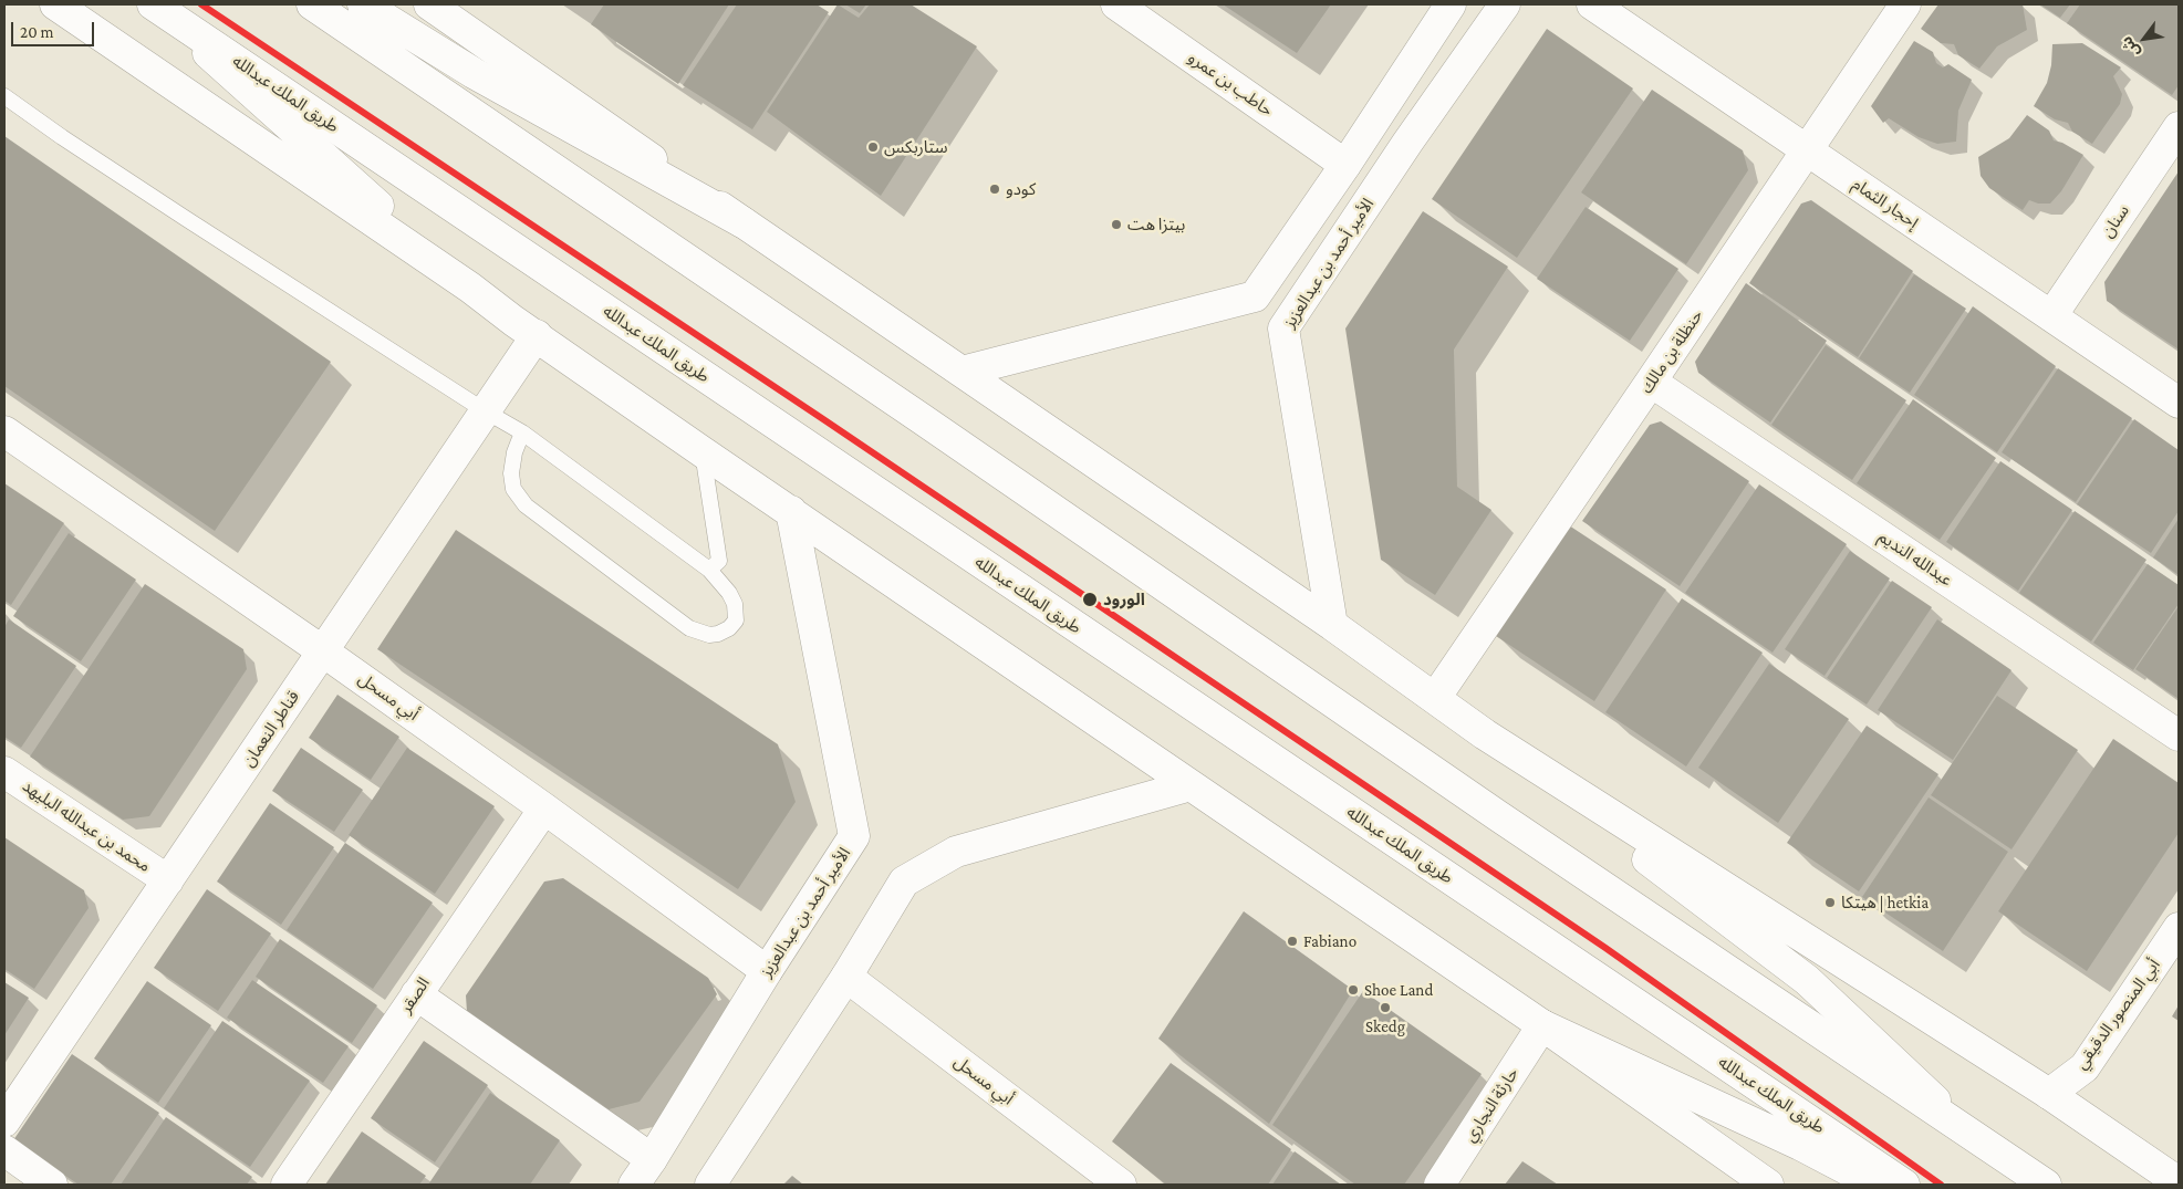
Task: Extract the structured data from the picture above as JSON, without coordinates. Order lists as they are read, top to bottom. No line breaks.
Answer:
{"streets":{"main road":["حاطب بن عمرو","طريق الملك عبدالله","إحجار الثمام","سنان","الأمير أحمد بن عبدالعزيز","حنظلة بن مالك","عبدالله النديم","أبي مسحل","قناطر النعمان","محمد بن عبدالله البليهد","الصقر","أبي المنصور الدقيقي","حارثة النجاري"]},"crossings":[["إحجار الثمام","سنان"],["إحجار الثمام","حنظلة بن مالك"],["الأمير أحمد بن عبدالعزيز","أبي مسحل"],["حنظلة بن مالك","عبدالله النديم"],["أبي مسحل","قناطر النعمان"],["أبي مسحل","الصقر"],["قناطر النعمان","محمد بن عبدالله البليهد"]],"places":["ستاربكس","كودو","بيتزا هت","الورود","هيتكا | hetkia","Fabiano","Shoe Land","Skedg"],"scale_bar":"20 m","north":"bottom left"}
